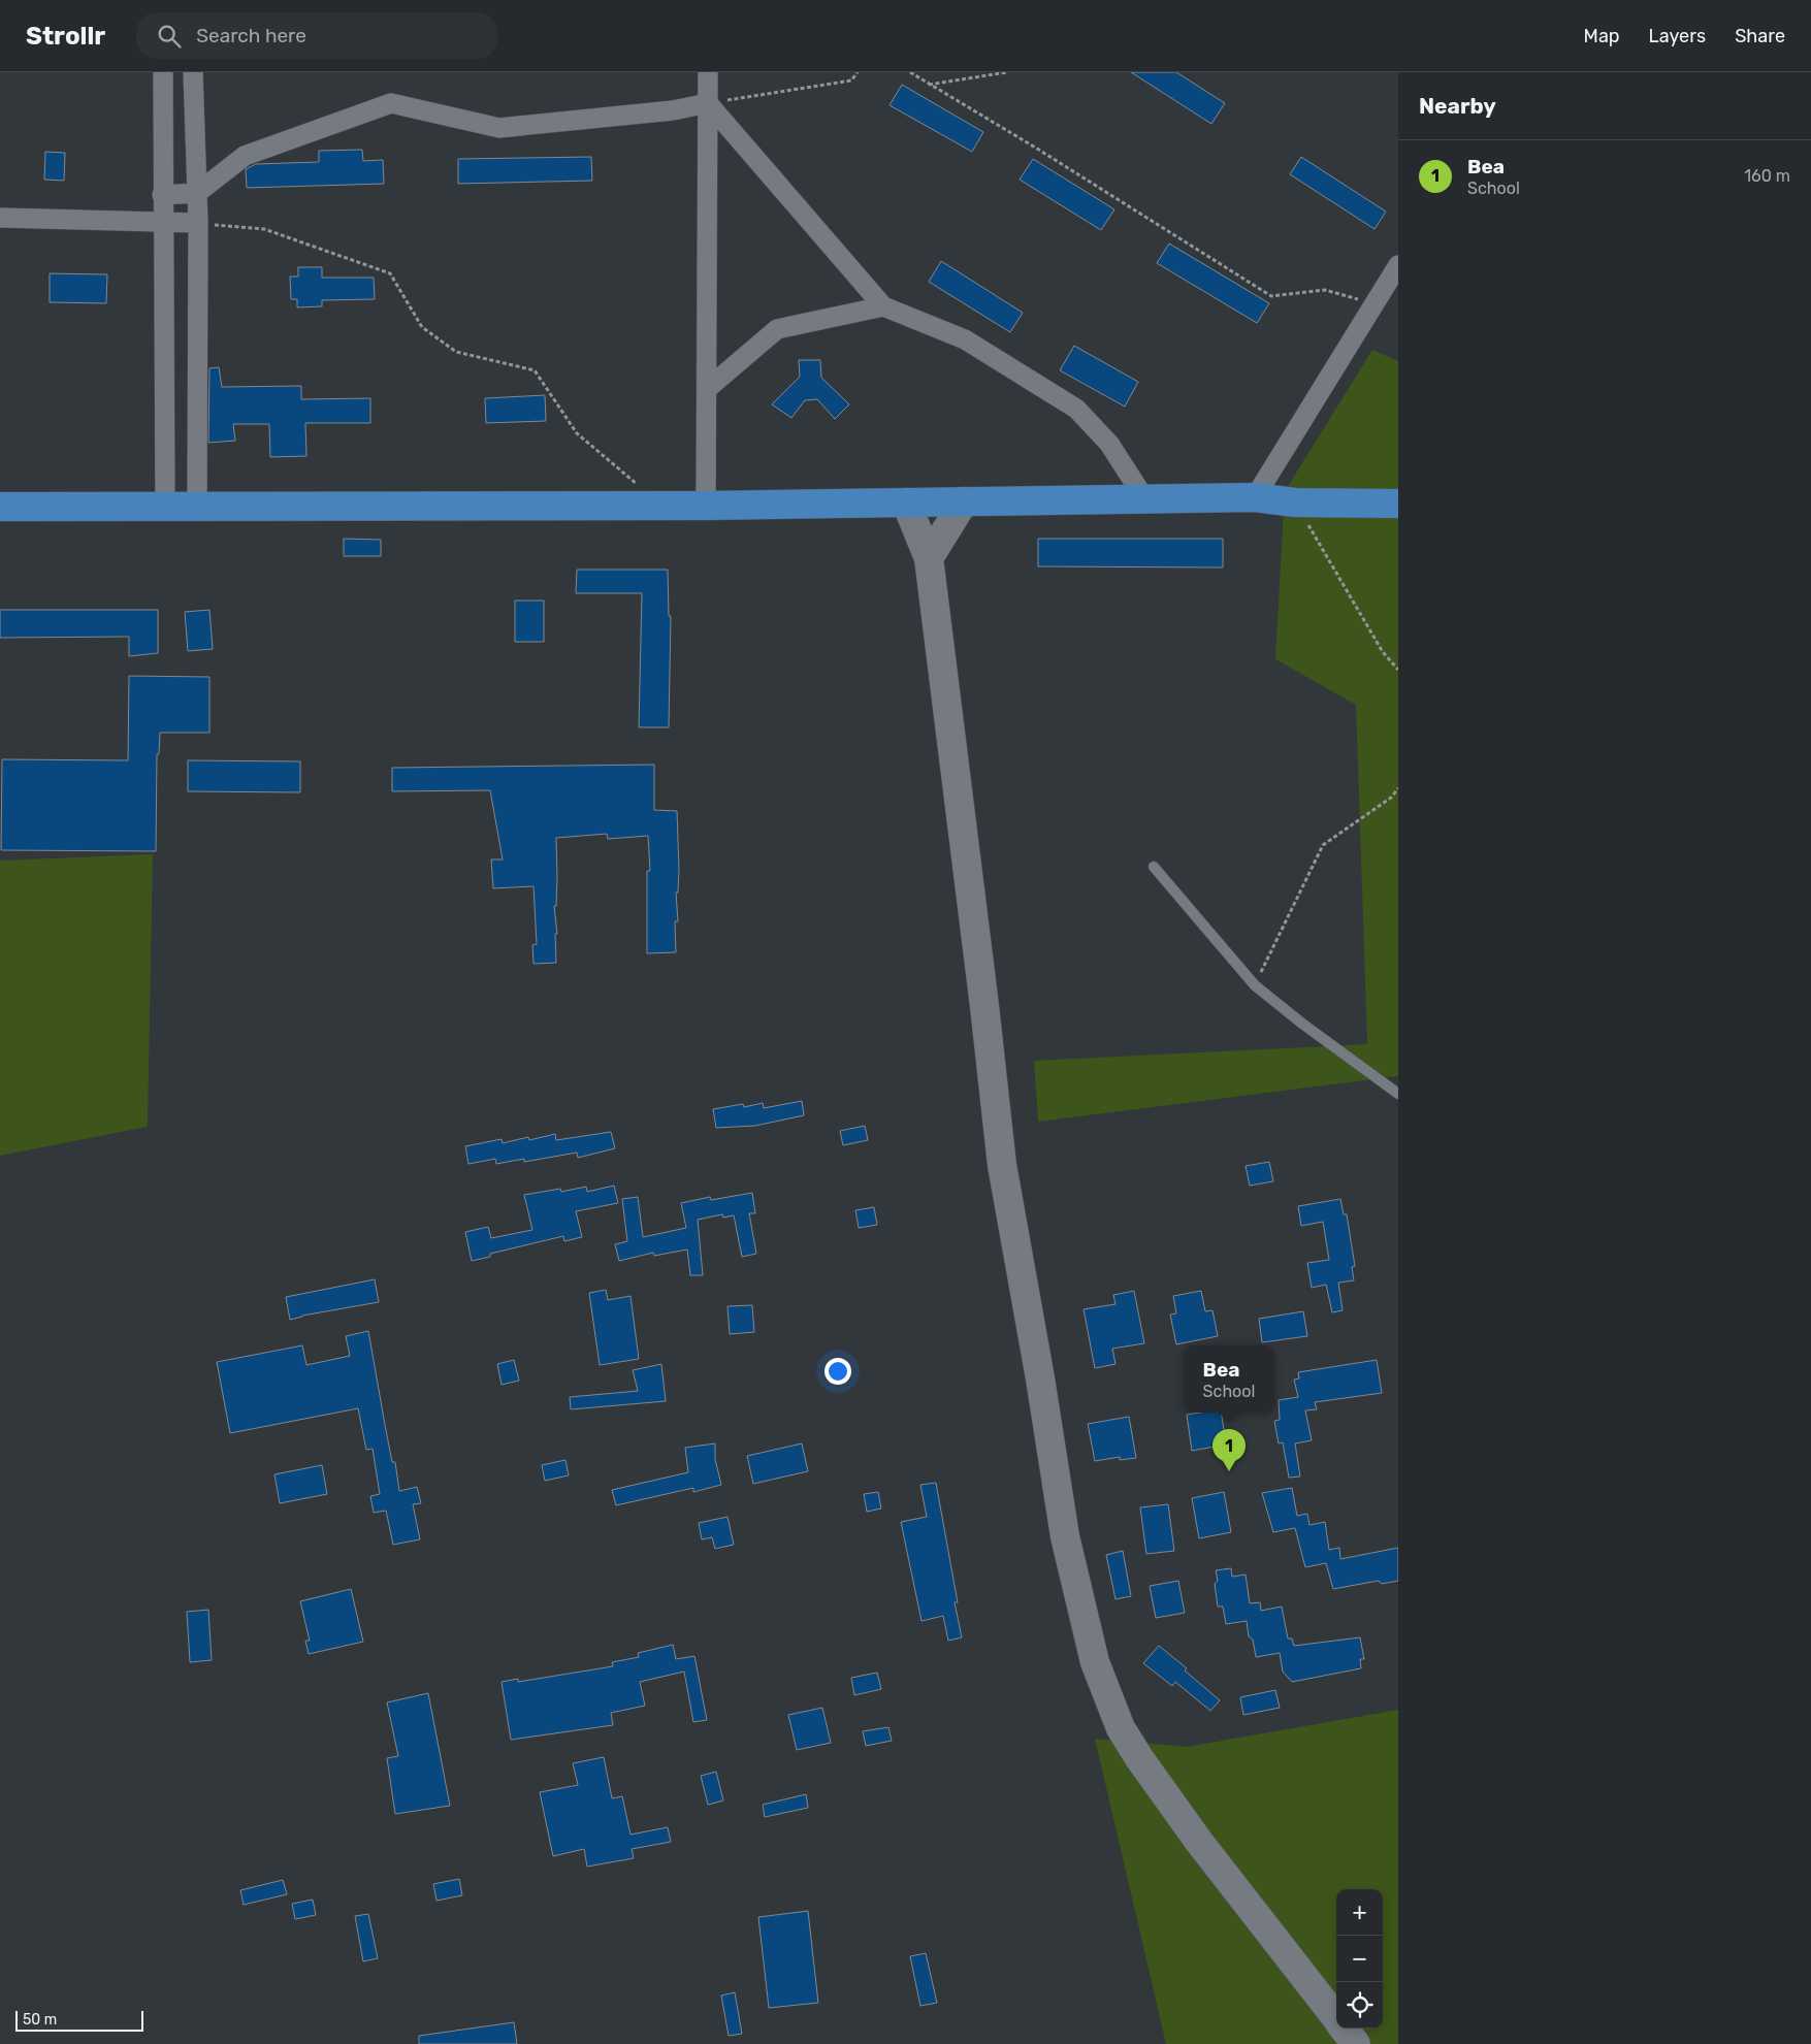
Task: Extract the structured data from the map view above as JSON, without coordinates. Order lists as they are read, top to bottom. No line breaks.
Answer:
{"scale_bar":"50 m","page":{"header":"Strollr","search":"Search here","nav":["Map","Layers","Share"],"heading":"Nearby","list":[{"mark":"1","name":"Bea","note":"School","value":"160 m"}],"popup":["Bea","School"],"pins":"1","map_buttons":["+","−"],"scale":"50 m"}}
